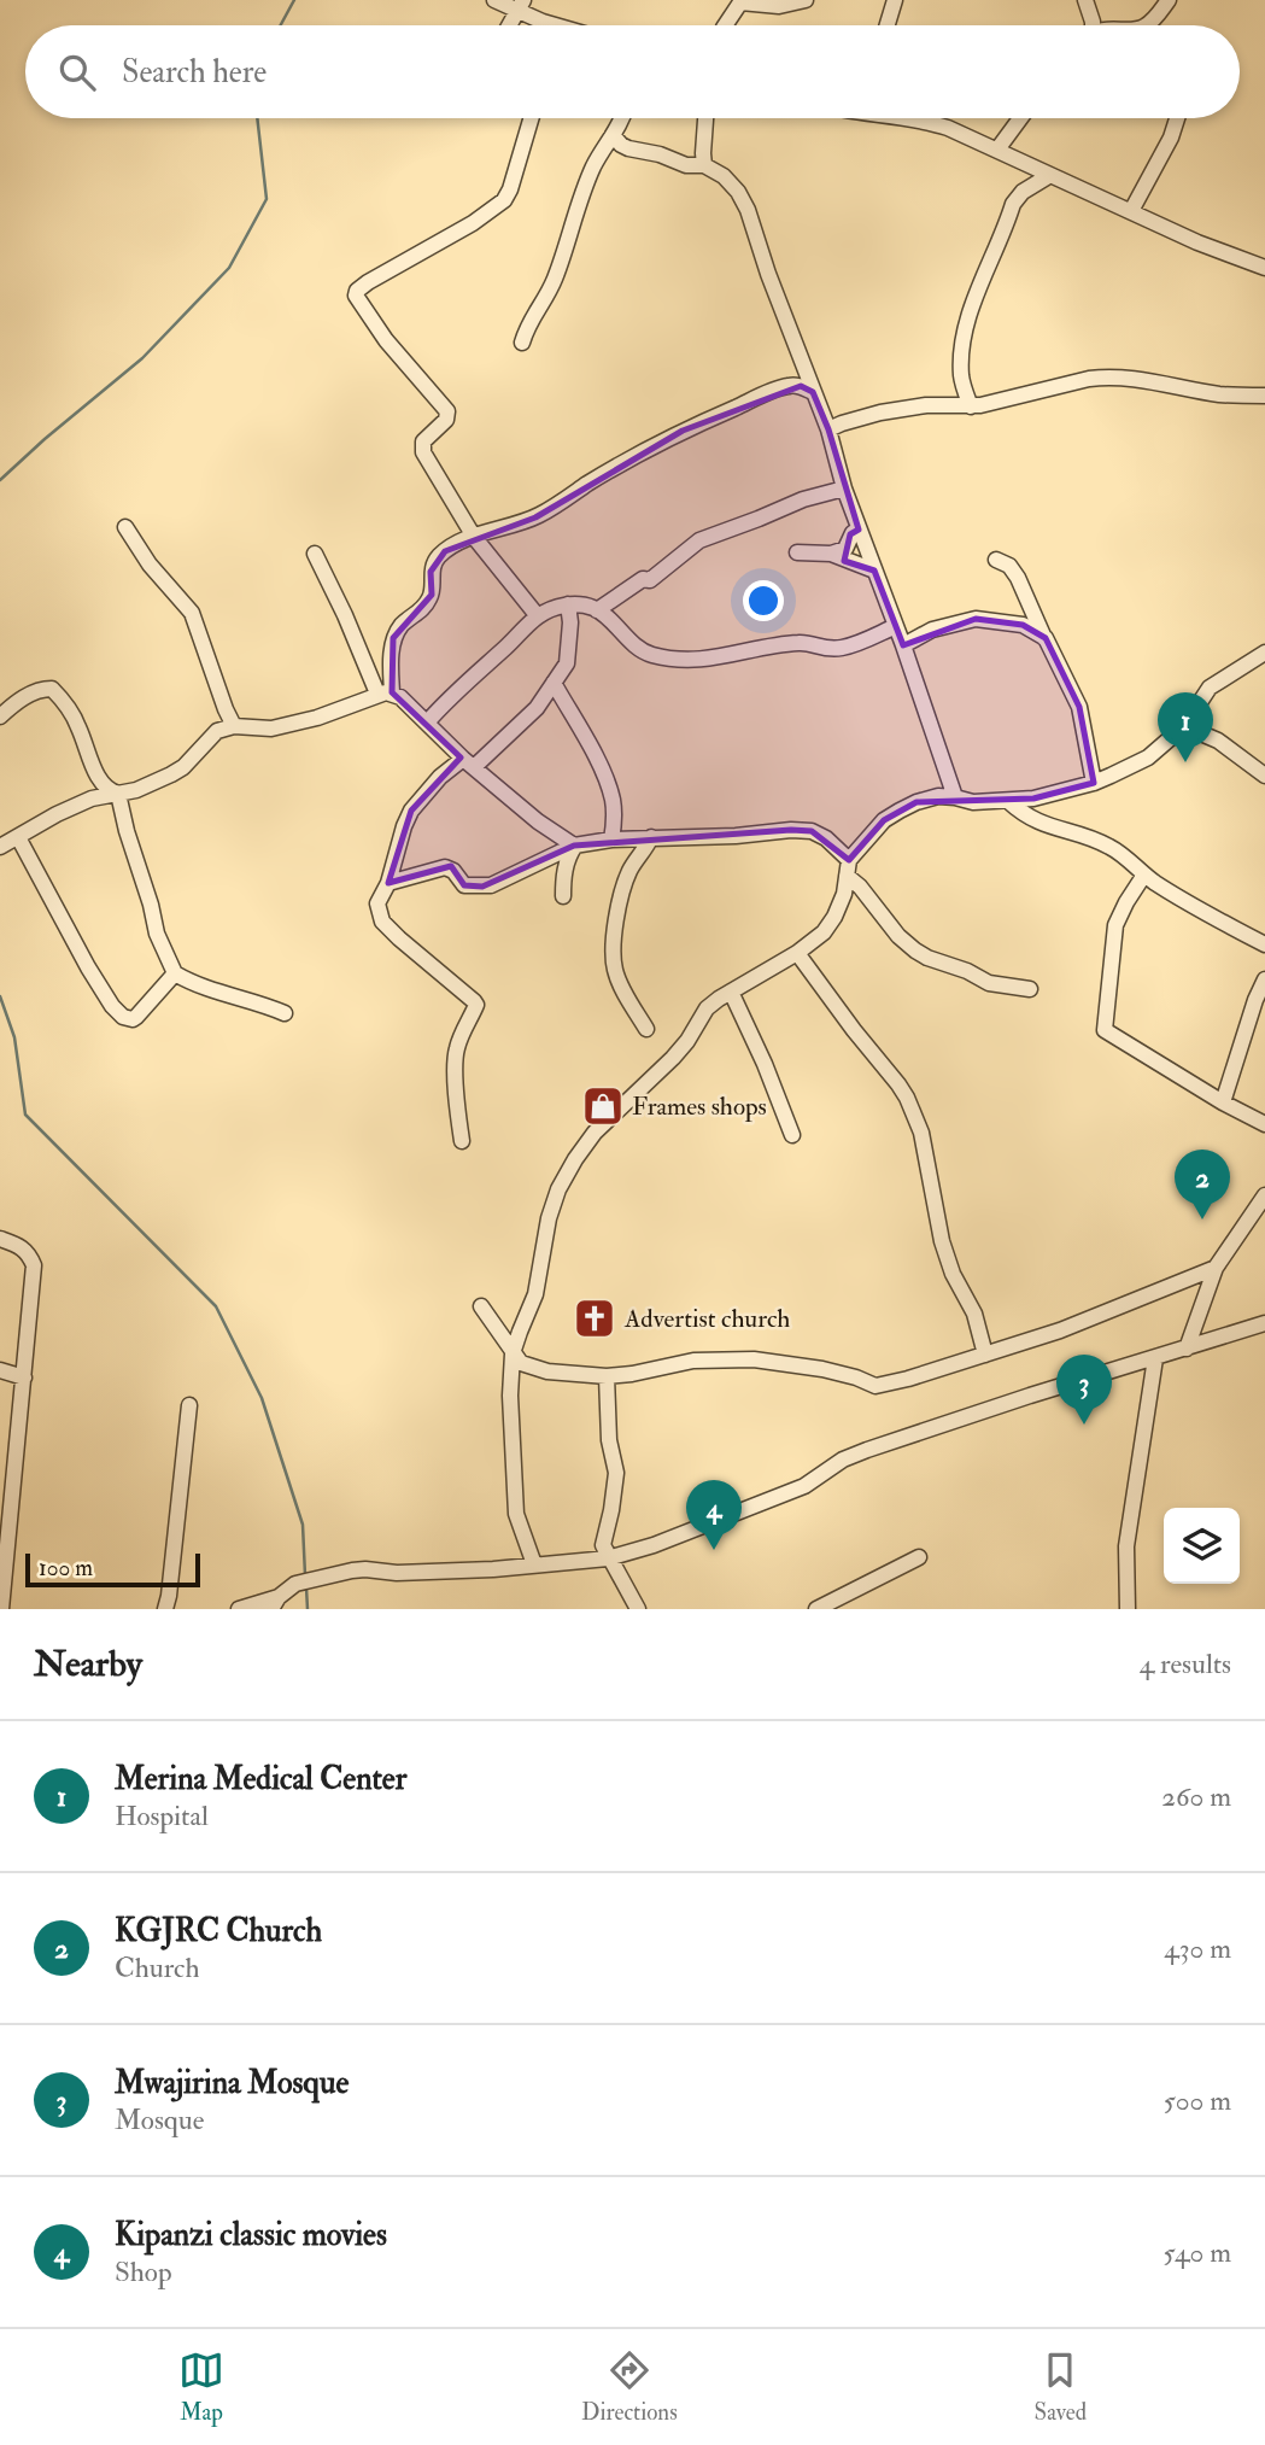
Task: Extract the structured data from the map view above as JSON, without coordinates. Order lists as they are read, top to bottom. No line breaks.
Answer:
{"places":{"shop":["Frames shops"],"church":["Advertist church"]},"scale_bar":"100 m","page":{"search":"Search here","pins":["1","2","3","4"],"scale":"100 m","heading":["Nearby","4 results"],"list":[{"mark":"1","name":"Merina Medical Center","note":"Hospital","value":"260 m"},{"mark":"2","name":"KGJRC Church","note":"Church","value":"430 m"},{"mark":"3","name":"Mwajirina Mosque","note":"Mosque","value":"500 m"},{"mark":"4","name":"Kipanzi classic movies","note":"Shop","value":"540 m"}],"nav":["Map","Directions","Saved"]}}
